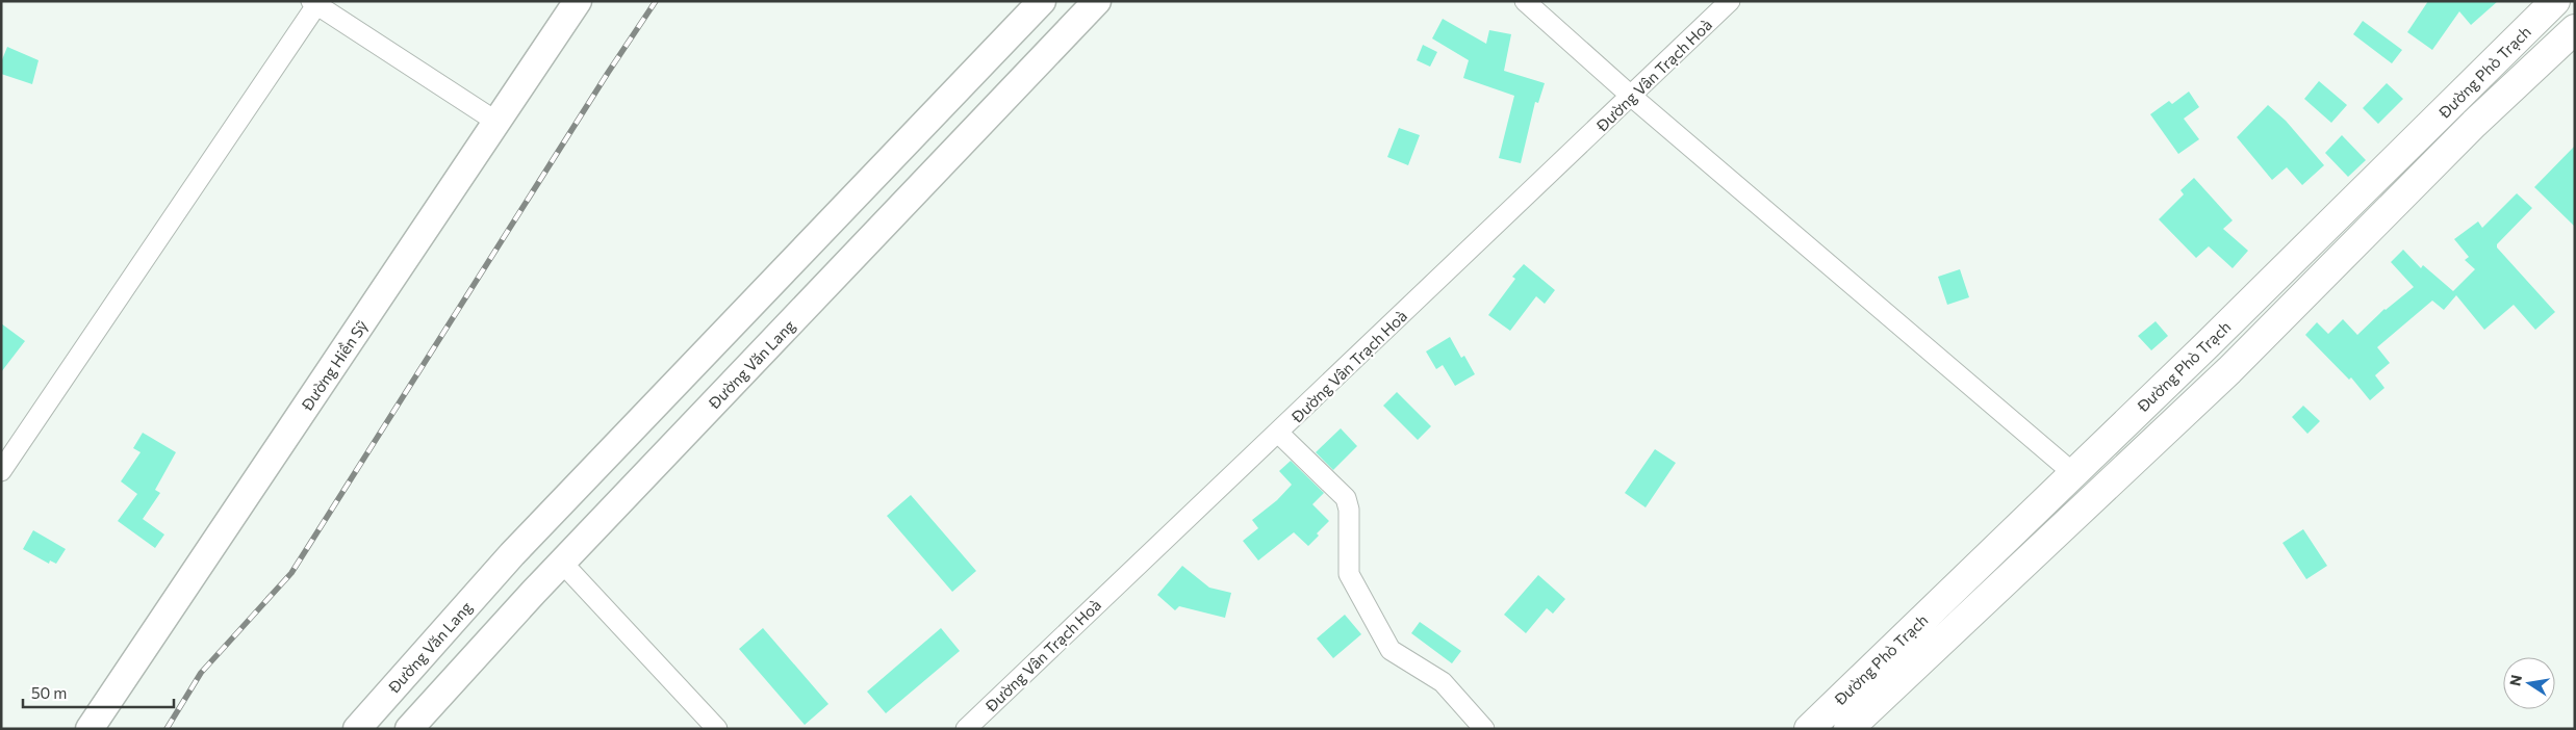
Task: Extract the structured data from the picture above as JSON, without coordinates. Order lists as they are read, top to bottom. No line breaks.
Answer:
{"streets":{"highway":["Đường Phò Trạch"],"street":["Đường Vân Trạch Hoà","Đường Văn Lang","Đường Hiền Sỹ"]},"scale_bar":"50 m","north":"left"}
